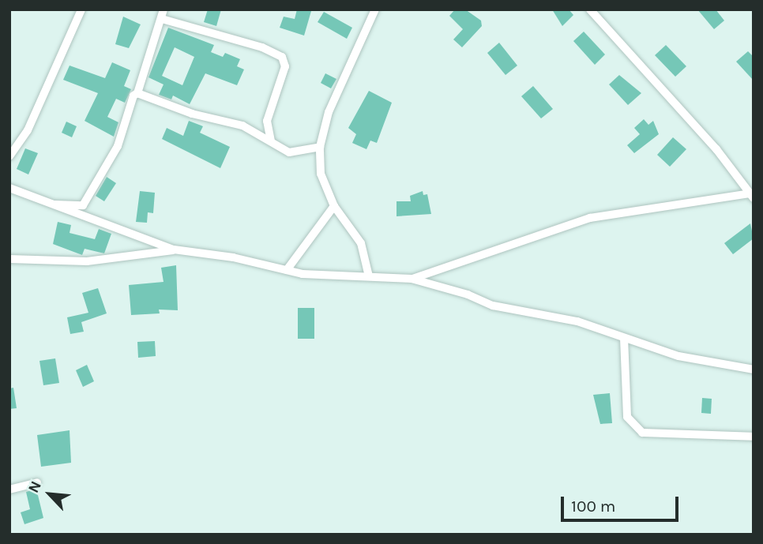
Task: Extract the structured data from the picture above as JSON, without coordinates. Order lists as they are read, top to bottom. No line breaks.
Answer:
{"scale_bar":"100 m","north":"top left"}
